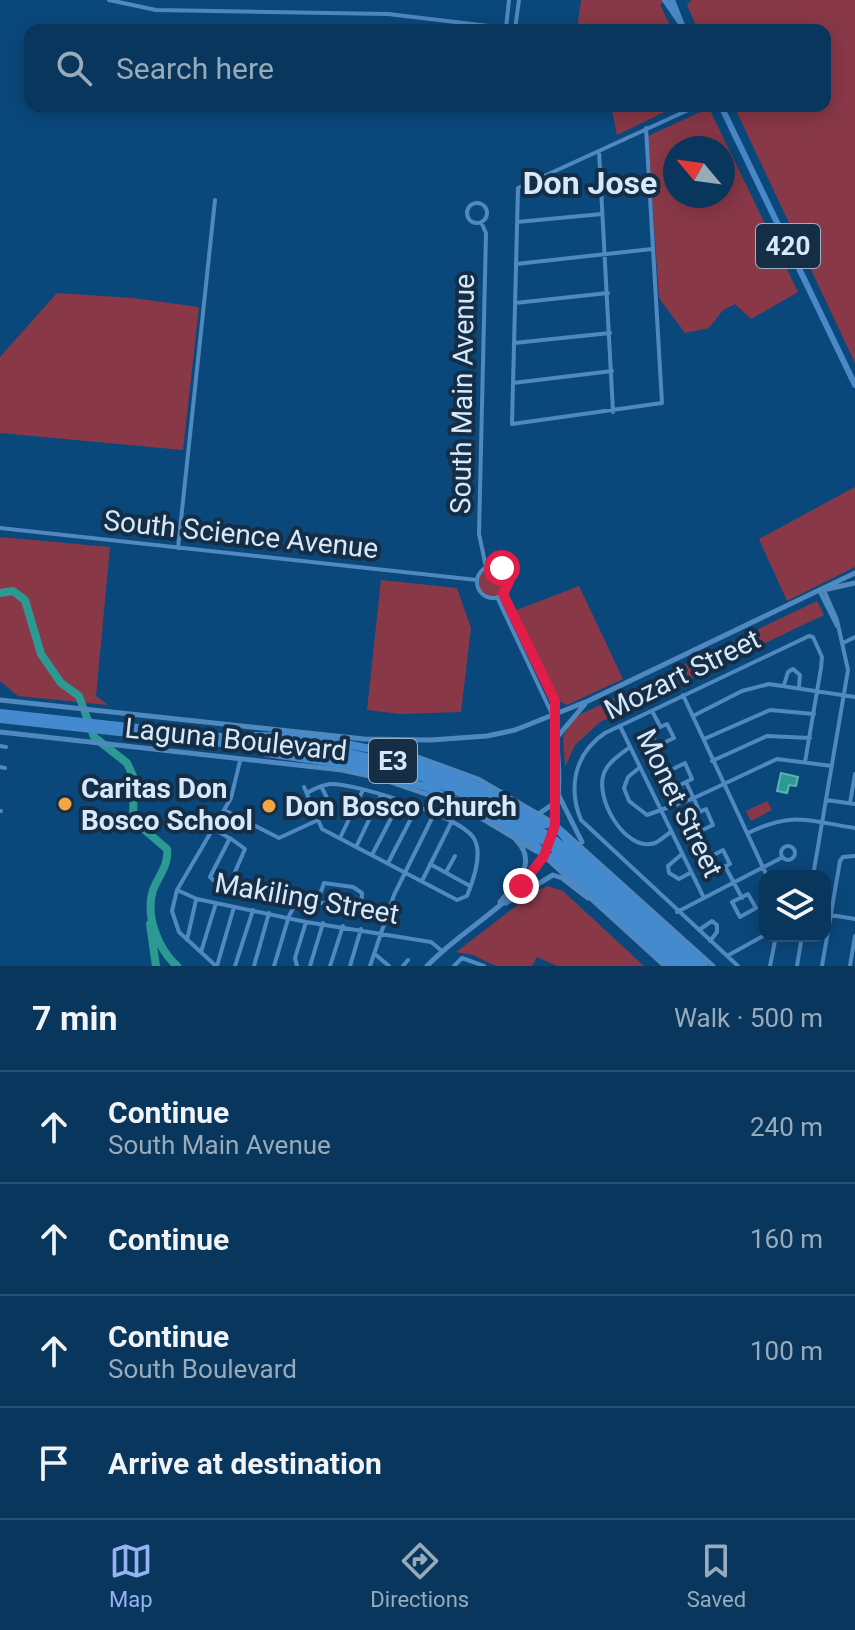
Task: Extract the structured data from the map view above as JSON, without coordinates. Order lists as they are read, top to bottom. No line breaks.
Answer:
{"streets":{"highway":["E3"],"main road":["420","Laguna Boulevard"],"street":["South Main Avenue","South Science Avenue","Mozart Street","Monet Street","Makiling Street"]},"crossings":[["South Main Avenue","South Science Avenue"],["Mozart Street","Monet Street"]],"districts":["Don Jose"],"places":["Caritas Don Bosco School","Don Bosco Church"],"north":"top left","page":{"search":"Search here","heading":["7 min","Walk · 500 m"],"list":[["Continue","South Main Avenue","240 m"],["Continue","160 m"],["Continue","South Boulevard","100 m"],"Arrive at destination"],"nav":["Map","Directions","Saved"]}}
